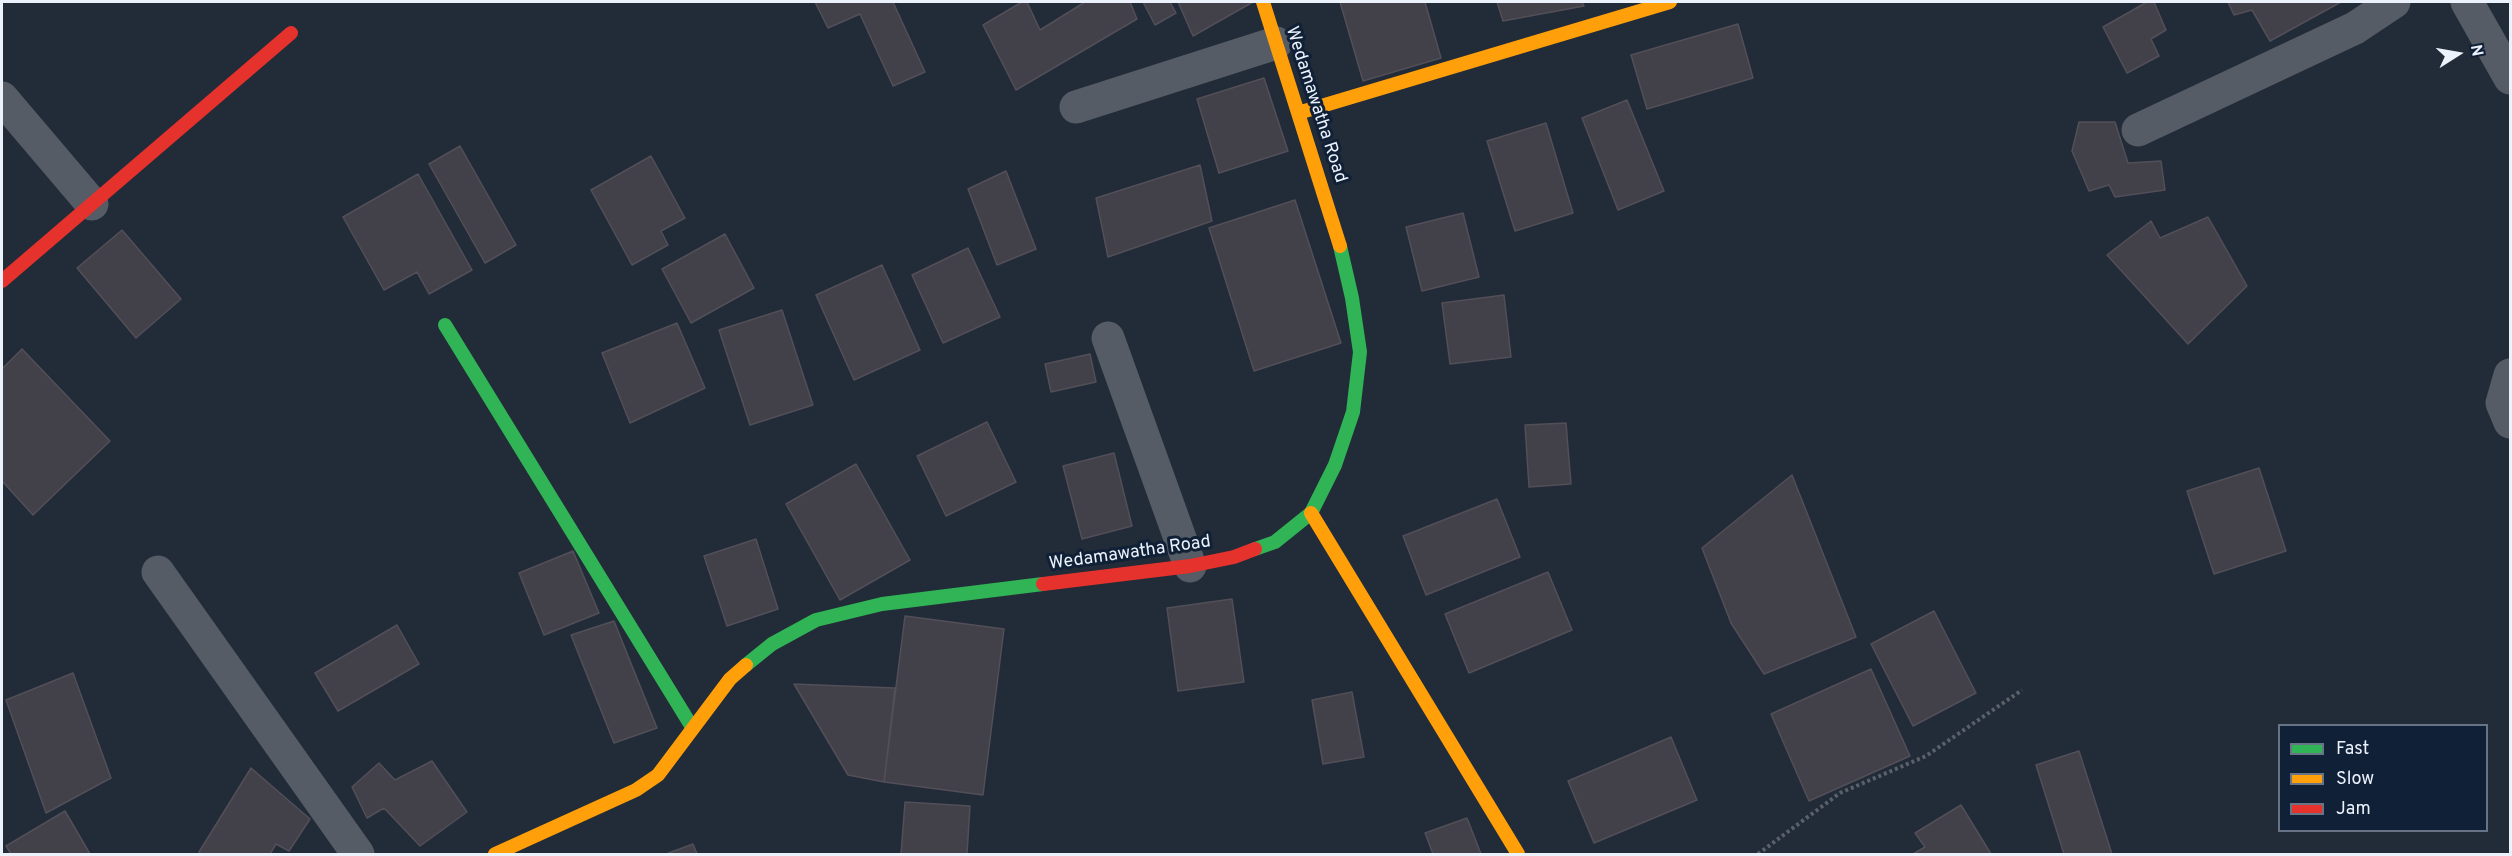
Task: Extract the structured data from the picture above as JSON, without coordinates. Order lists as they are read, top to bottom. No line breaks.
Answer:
{"streets":{"street":["Wedamawatha Road"]},"legend":["Fast","Slow","Jam"],"north":"right"}
